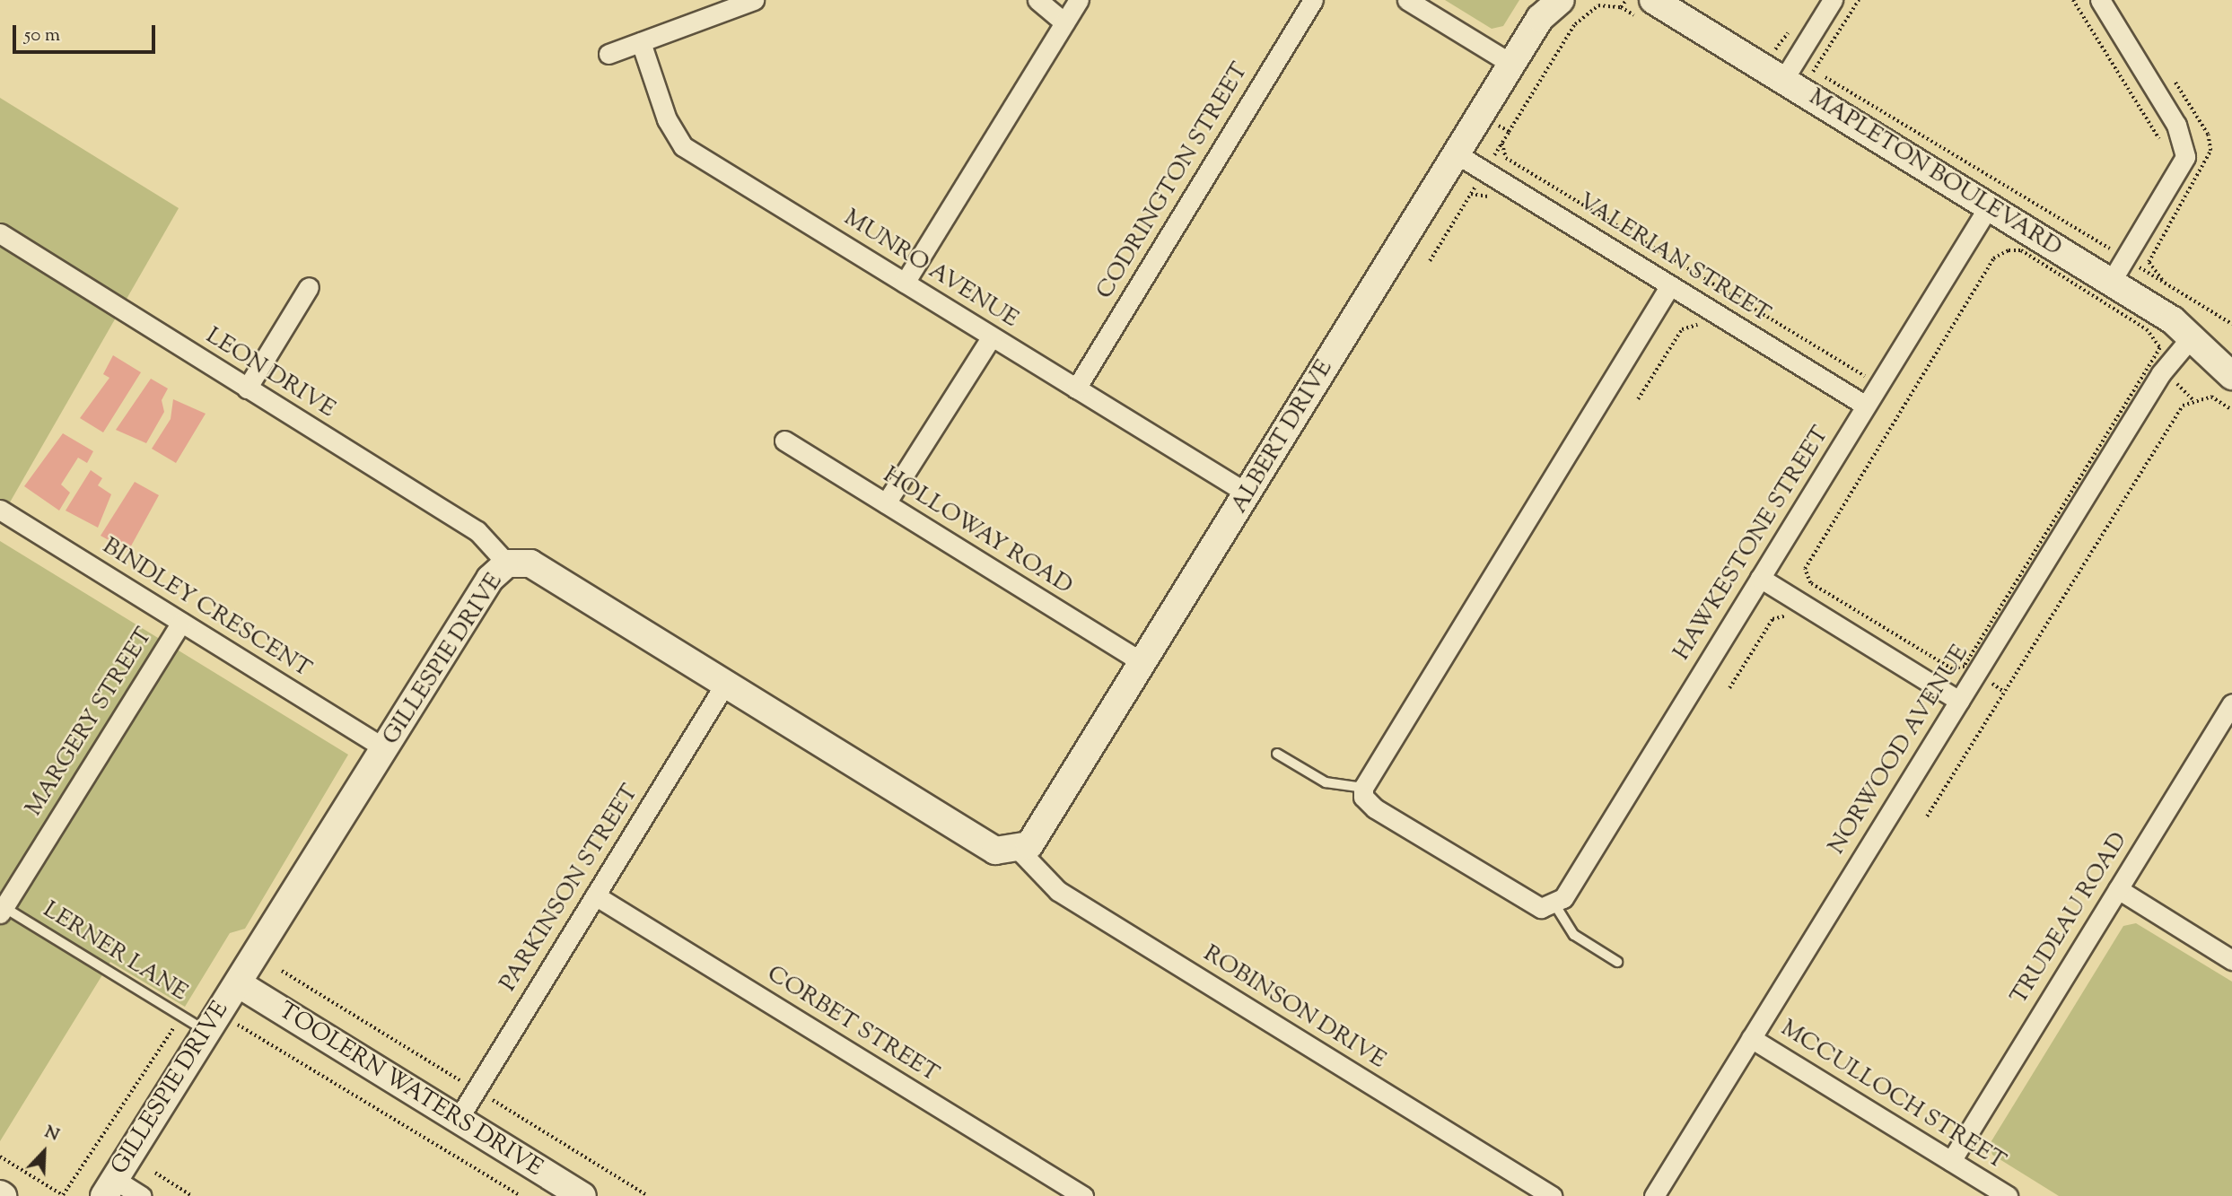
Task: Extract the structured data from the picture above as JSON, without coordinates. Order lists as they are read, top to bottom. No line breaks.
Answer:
{"streets":{"street":["MAPLETON BOULEVARD","CODRINGTON STREET","VALERIAN STREET","MUNRO AVENUE","LEON DRIVE","ALBERT DRIVE","HOLLOWAY ROAD","HAWKESTONE STREET","BINDLEY CRESCENT","GILLESPIE DRIVE","MARGERY STREET","NORWOOD AVENUE","PARKINSON STREET","TRUDEAU ROAD","ROBINSON DRIVE","CORBET STREET","TOOLERN WATERS DRIVE","MCCULLOCH STREET"],"lane":["LERNER LANE"]},"crossings":[["MAPLETON BOULEVARD","HAWKESTONE STREET"],["MAPLETON BOULEVARD","NORWOOD AVENUE"],["CODRINGTON STREET","MUNRO AVENUE"],["VALERIAN STREET","ALBERT DRIVE"],["VALERIAN STREET","HAWKESTONE STREET"],["MUNRO AVENUE","ALBERT DRIVE"],["LEON DRIVE","GILLESPIE DRIVE"],["ALBERT DRIVE","HOLLOWAY ROAD"],["ALBERT DRIVE","GILLESPIE DRIVE"],["ALBERT DRIVE","ROBINSON DRIVE"],["BINDLEY CRESCENT","GILLESPIE DRIVE"],["BINDLEY CRESCENT","MARGERY STREET"],["GILLESPIE DRIVE","PARKINSON STREET"],["GILLESPIE DRIVE","LERNER LANE"],["GILLESPIE DRIVE","ROBINSON DRIVE"],["GILLESPIE DRIVE","TOOLERN WATERS DRIVE"],["MARGERY STREET","LERNER LANE"],["NORWOOD AVENUE","MCCULLOCH STREET"],["PARKINSON STREET","CORBET STREET"],["PARKINSON STREET","TOOLERN WATERS DRIVE"],["TRUDEAU ROAD","MCCULLOCH STREET"]],"scale_bar":"50 m","north":"top right"}
